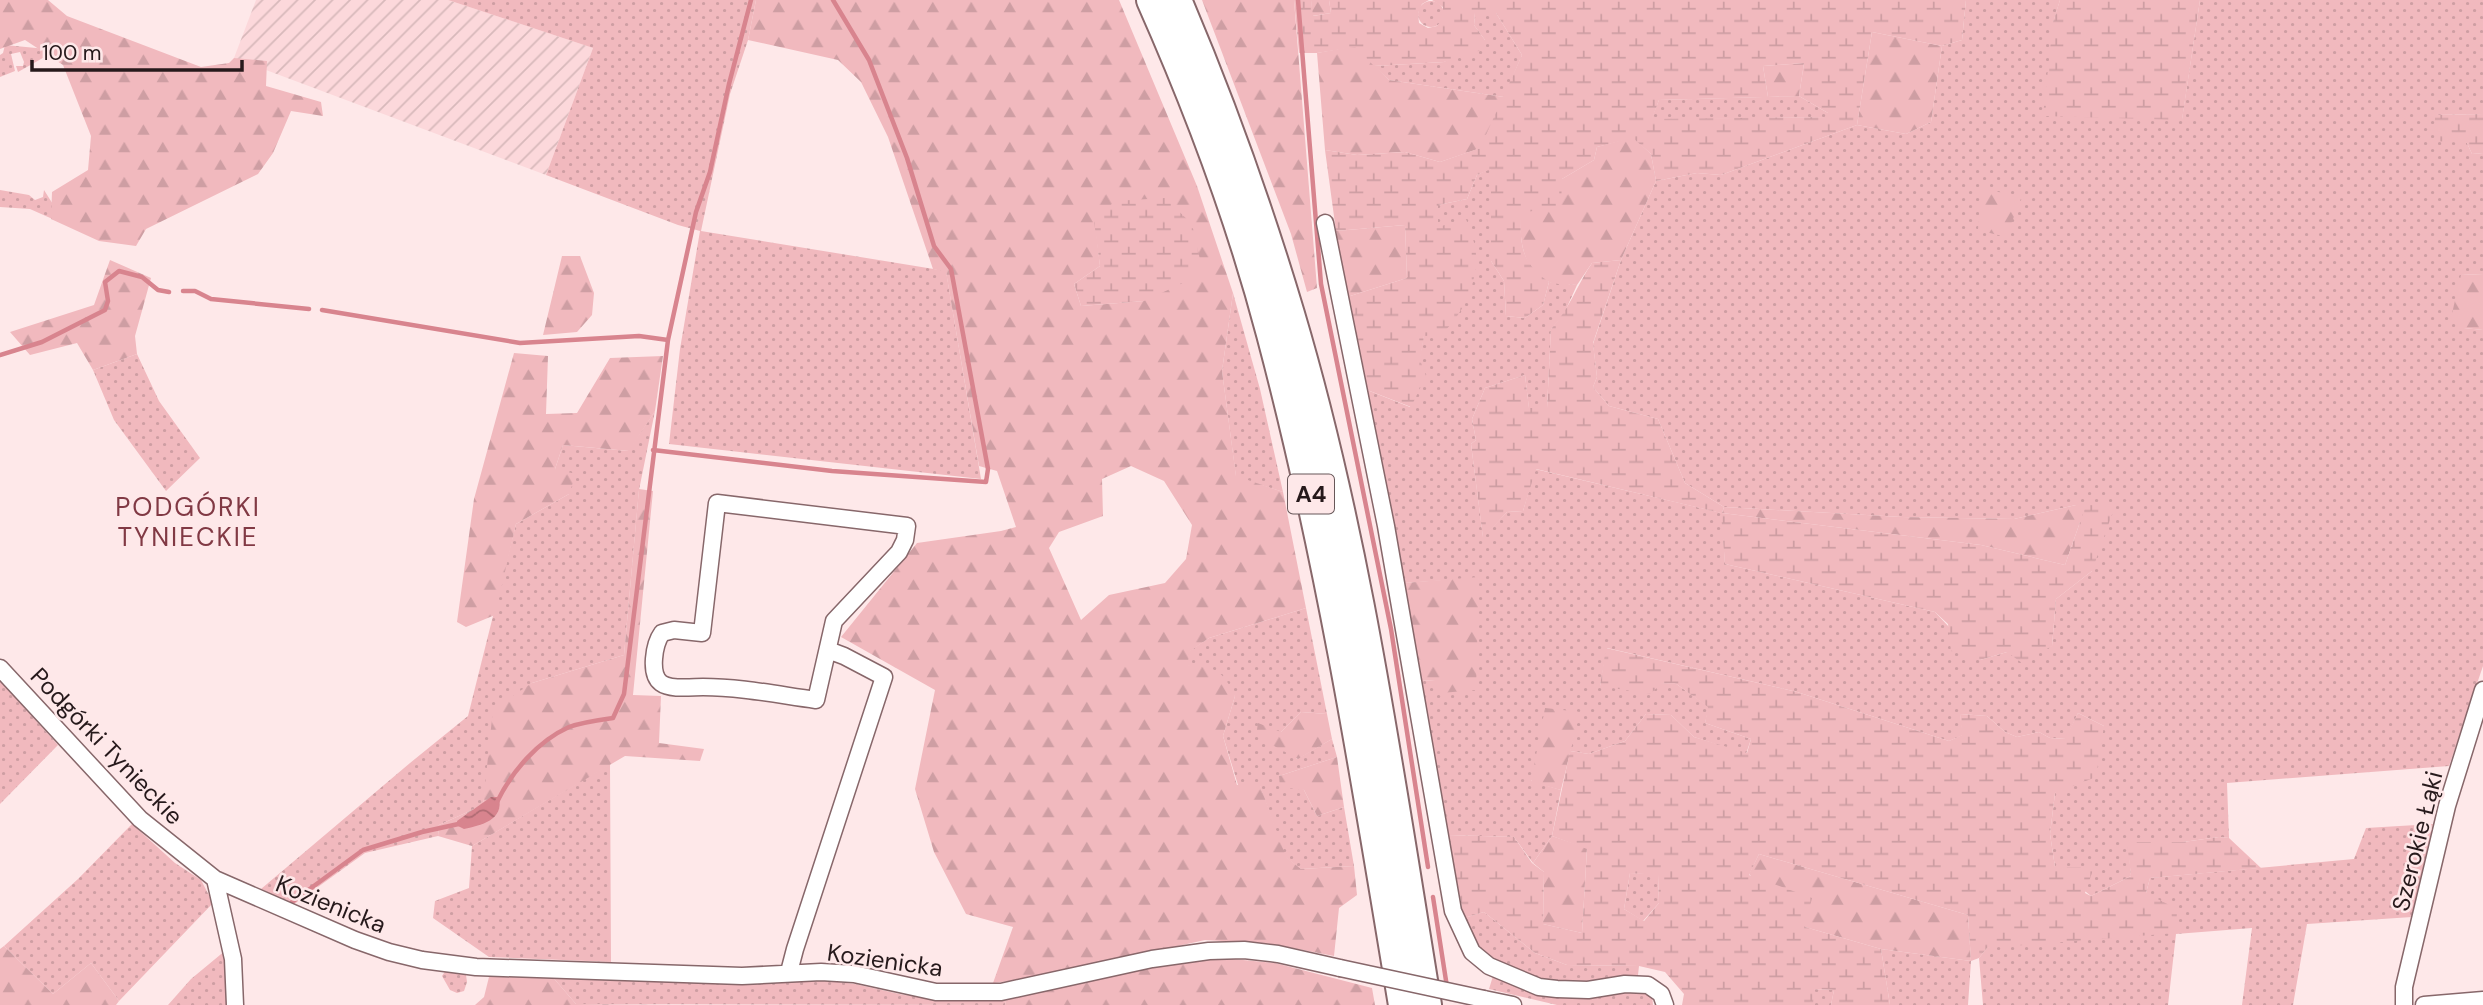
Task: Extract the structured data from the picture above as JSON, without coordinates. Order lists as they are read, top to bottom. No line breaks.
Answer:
{"streets":{"highway":["A4"],"street":["Podgórki Tynieckie","Szerokie Łąki","Kozienicka"]},"crossings":[["Podgórki Tynieckie","Kozienicka"]],"districts":["PODGÓRKI TYNIECKIE"],"scale_bar":"100 m"}
